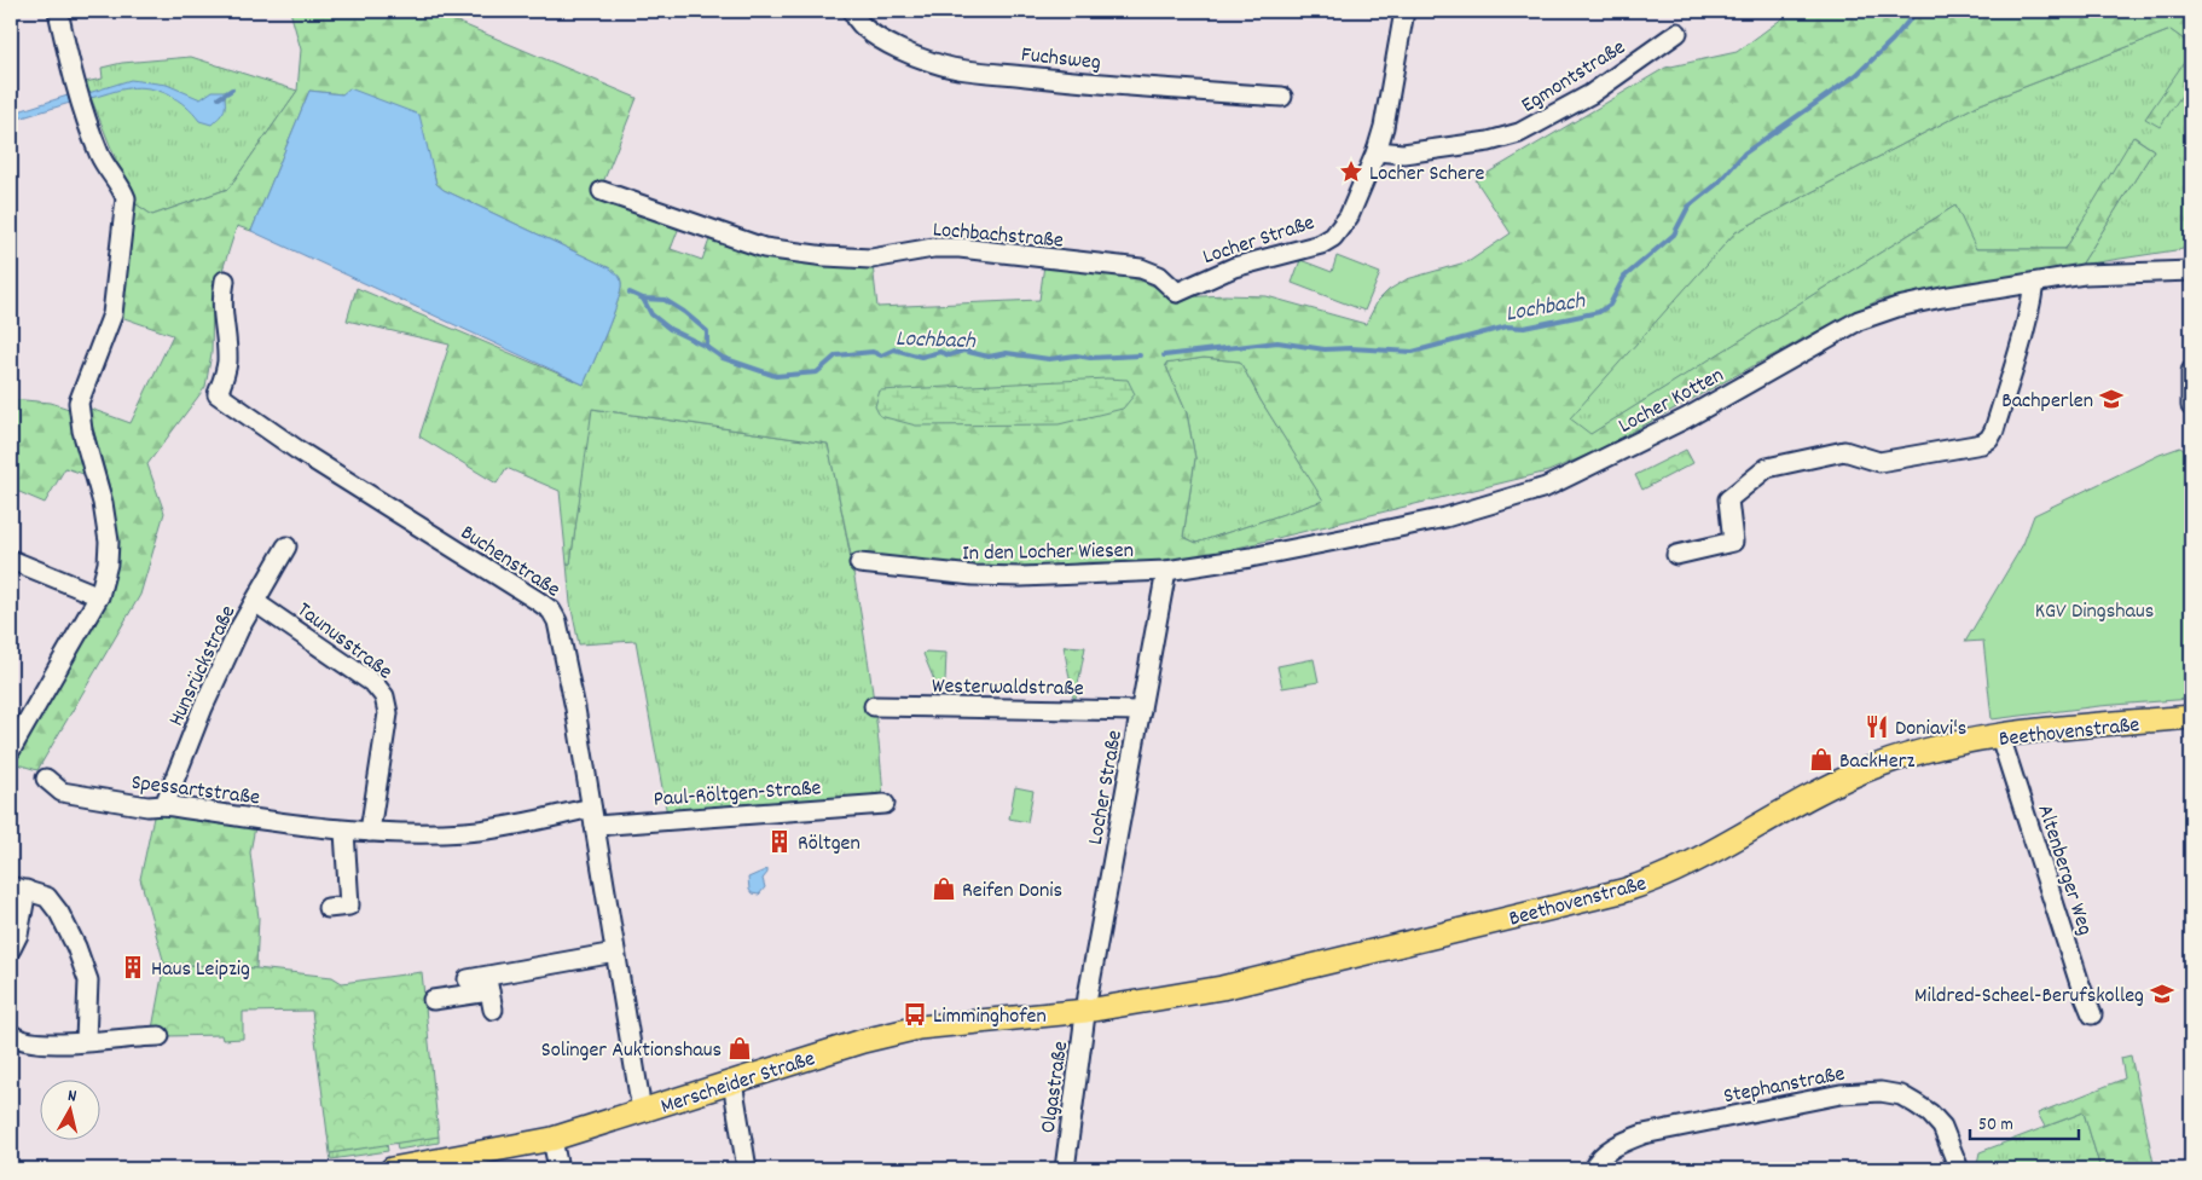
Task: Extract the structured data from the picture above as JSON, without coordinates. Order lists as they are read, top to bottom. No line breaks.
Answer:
{"streets":{"main road":["Beethovenstraße","Merscheider Straße"],"street":["Fuchsweg","Egmontstraße","Lochbachstraße","Locher Straße","Locher Kotten","In den Locher Wiesen","Buchenstraße","Taunusstraße","Hunsrückstraße","Westerwaldstraße","Spessartstraße","Paul-Röltgen-Straße","Altenberger Weg","Stephanstraße","Olgastraße"]},"crossings":[["Egmontstraße","Locher Straße"],["Lochbachstraße","Locher Straße"],["Locher Straße","Locher Kotten"],["Locher Straße","In den Locher Wiesen"],["Locher Straße","Westerwaldstraße"],["Locher Straße","Beethovenstraße"],["Locher Straße","Merscheider Straße"],["Locher Straße","Olgastraße"],["Locher Kotten","In den Locher Wiesen"],["Buchenstraße","Spessartstraße"],["Buchenstraße","Paul-Röltgen-Straße"],["Buchenstraße","Merscheider Straße"],["Taunusstraße","Hunsrückstraße"],["Taunusstraße","Spessartstraße"],["Hunsrückstraße","Spessartstraße"],["Beethovenstraße","Altenberger Weg"],["Beethovenstraße","Merscheider Straße"],["Beethovenstraße","Olgastraße"],["Spessartstraße","Paul-Röltgen-Straße"],["Merscheider Straße","Olgastraße"]],"water":["Lochbach"],"parks":["KGV Dingshaus"],"places":{"place":["Locher Schere"],"school or university":["Bachperlen","Mildred-Scheel-Berufskolleg"],"restaurant":["Doniavi's"],"shop":["BackHerz","Reifen Donis","Solinger Auktionshaus"],"building":["Röltgen","Haus Leipzig"],"bus stop":["Limminghofen"]},"scale_bar":"50 m","north":"top"}
